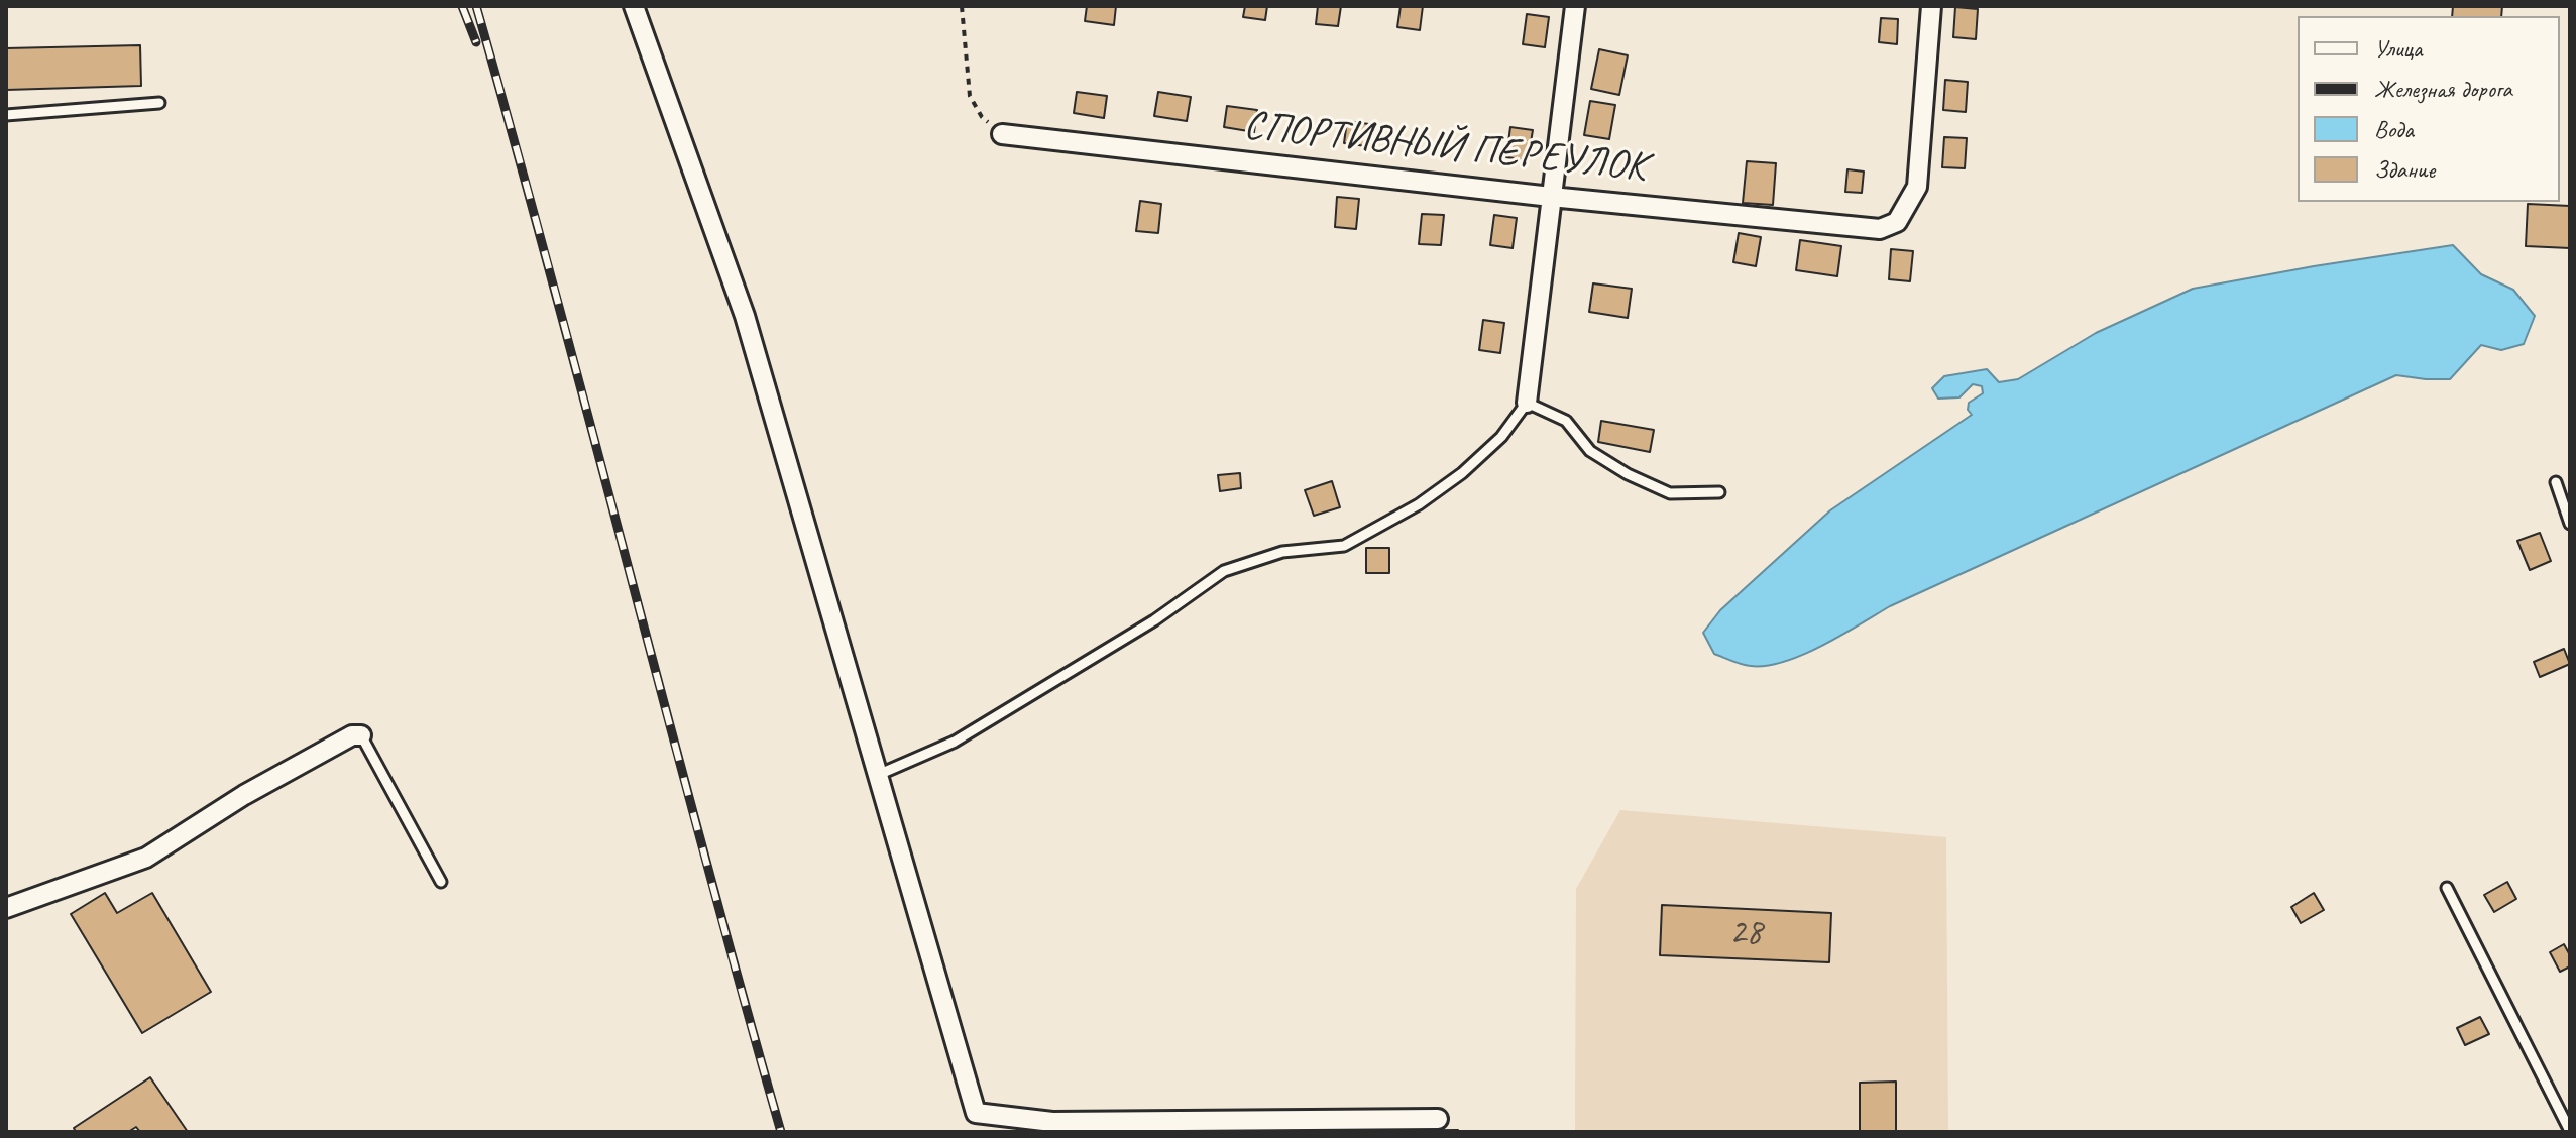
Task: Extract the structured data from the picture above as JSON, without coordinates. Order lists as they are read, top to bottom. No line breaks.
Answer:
{"streets":{"street":["СПОРТИВНЫЙ ПЕРЕУЛОК"]},"house_numbers":["28"],"legend":["Улица","Железная дорога","Вода","Здание"]}
